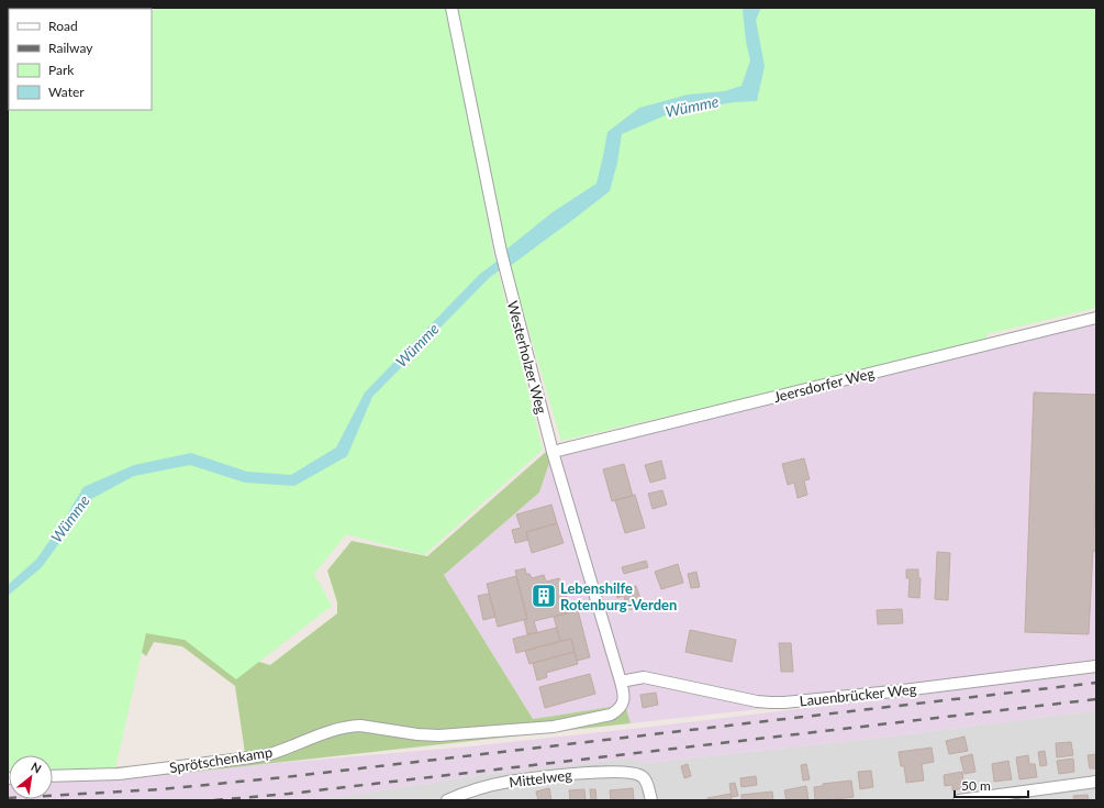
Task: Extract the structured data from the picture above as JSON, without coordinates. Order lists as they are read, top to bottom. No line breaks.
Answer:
{"streets":{"street":["Westerholzer Weg","Jeersdorfer Weg","Lauenbrücker Weg","Sprötschenkamp","Mittelweg"]},"crossings":[["Westerholzer Weg","Jeersdorfer Weg"],["Westerholzer Weg","Lauenbrücker Weg"],["Westerholzer Weg","Sprötschenkamp"]],"water":["Wümme"],"places":{"building":["Lebenshilfe Rotenburg-Verden"]},"legend":["Road","Railway","Park","Water"],"scale_bar":"50 m","north":"top right"}
